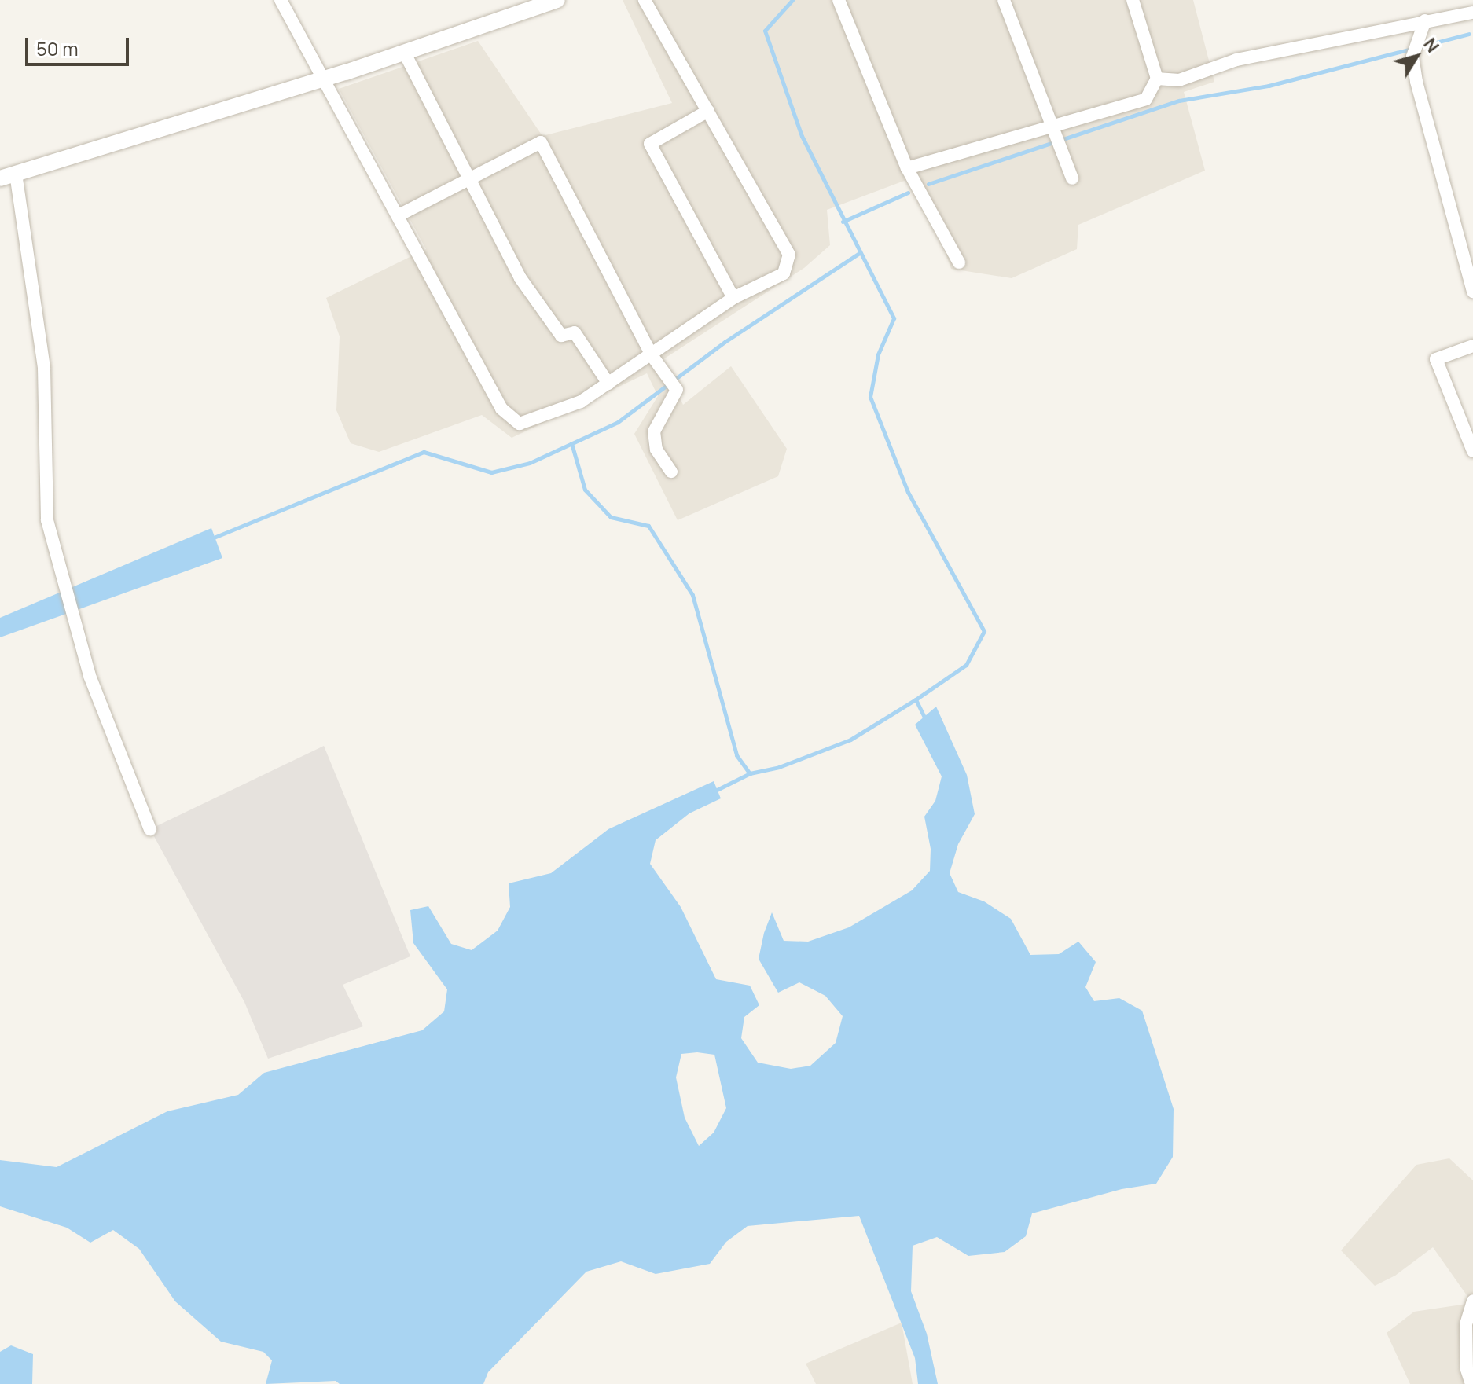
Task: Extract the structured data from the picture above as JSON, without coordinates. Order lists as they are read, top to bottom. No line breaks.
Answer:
{"scale_bar":"50 m","north":"top right"}
